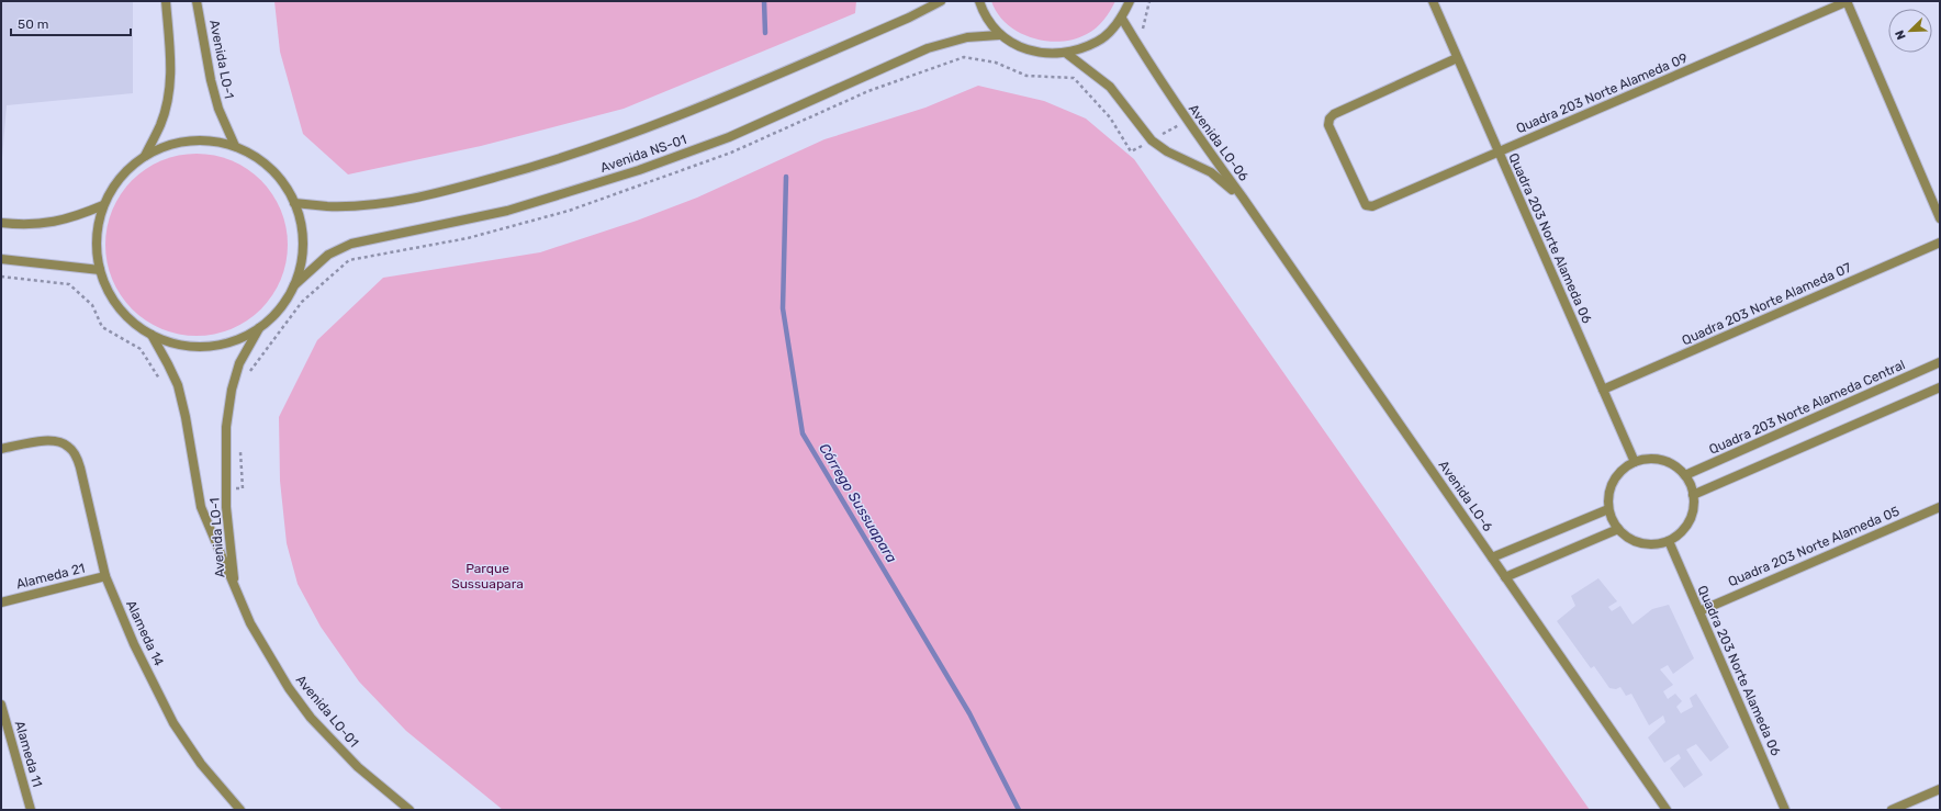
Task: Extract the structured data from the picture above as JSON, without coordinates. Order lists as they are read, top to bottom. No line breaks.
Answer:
{"streets":{"street":["Avenida LO-1","Quadra 203 Norte Alameda 09","Avenida LO-06","Avenida NS-01","Quadra 203 Norte Alameda 06","Quadra 203 Norte Alameda 07","Quadra 203 Norte Alameda Central","Avenida LO-6","Quadra 203 Norte Alameda 05","Alameda 21","Alameda 14","Avenida LO-01","Alameda 11"]},"crossings":[["Avenida LO-1","Avenida LO-01"],["Quadra 203 Norte Alameda 09","Quadra 203 Norte Alameda 06"],["Avenida LO-06","Avenida LO-6"],["Quadra 203 Norte Alameda 06","Quadra 203 Norte Alameda 07"],["Quadra 203 Norte Alameda 06","Quadra 203 Norte Alameda Central"],["Quadra 203 Norte Alameda 06","Quadra 203 Norte Alameda 05"],["Alameda 21","Alameda 14"]],"water":["Córrego Sussuapara"],"parks":["Parque Sussuapara"],"scale_bar":"50 m","north":"bottom left"}
